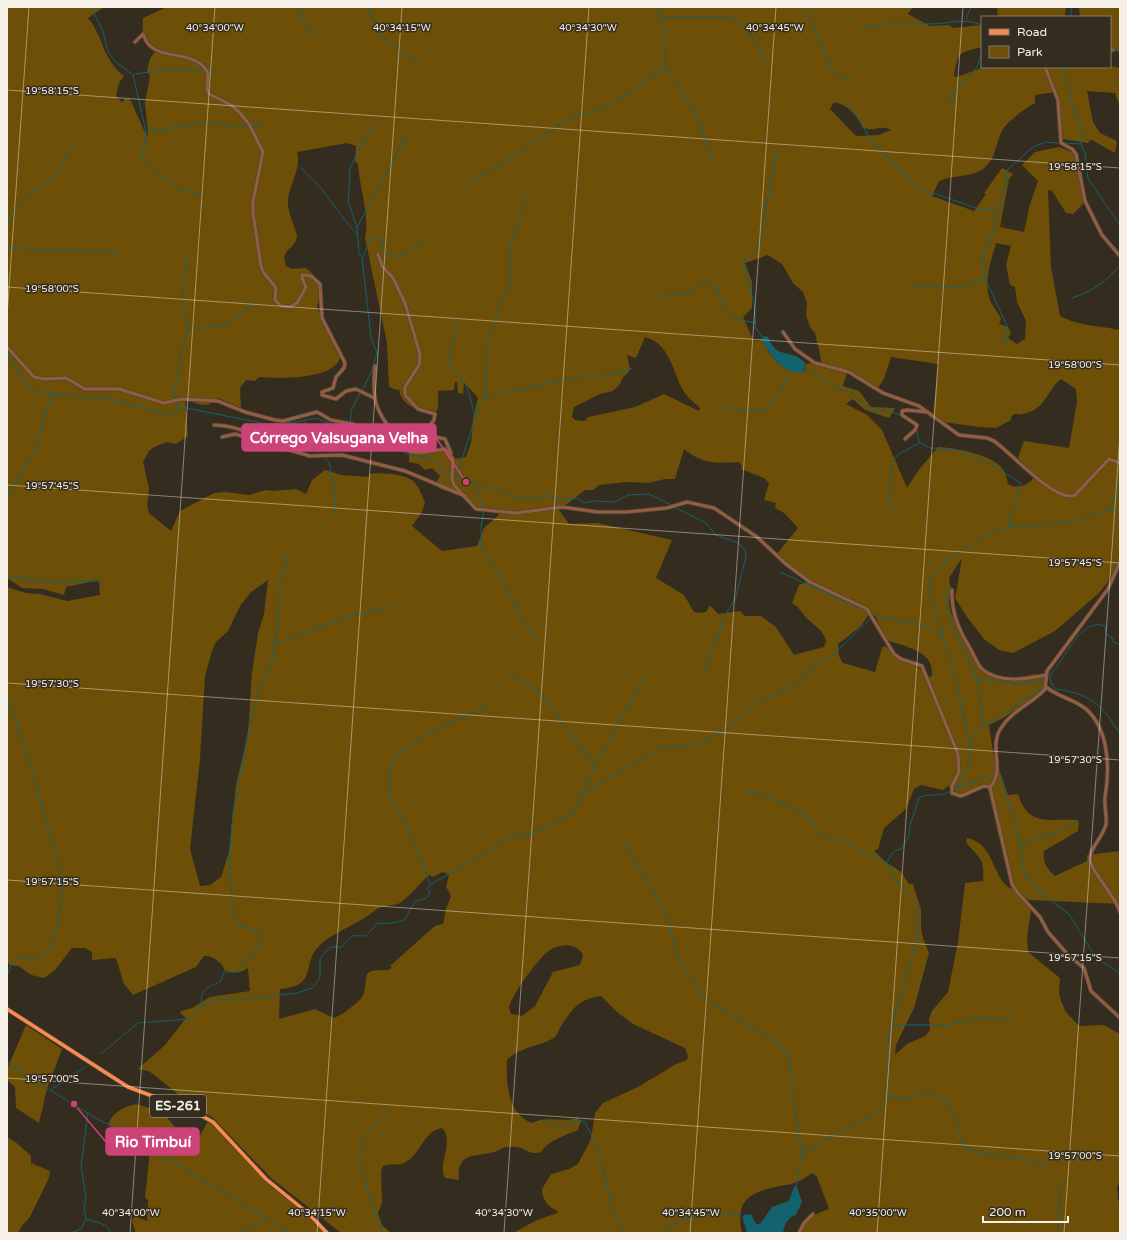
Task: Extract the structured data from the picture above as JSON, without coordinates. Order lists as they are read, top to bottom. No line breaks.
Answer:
{"streets":{"main road":["ES-261"]},"places":["Córrego Valsugana Velha","Rio Timbuí"],"legend":["Road","Park"],"scale_bar":"200 m","coordinates":["40°34'00\"W","40°34'15\"W","40°34'30\"W","40°34'45\"W","19°58'15\"S","19°58'00\"S","19°57'45\"S","19°57'30\"S","19°57'15\"S","19°57'00\"S","40°35'00\"W"]}
